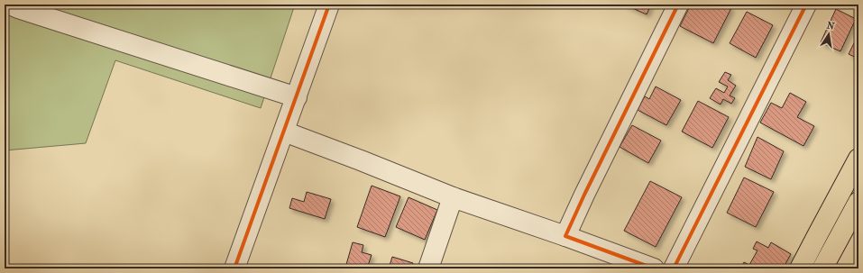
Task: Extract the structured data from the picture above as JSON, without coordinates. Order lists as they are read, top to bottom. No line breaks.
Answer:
{"north":"top"}
